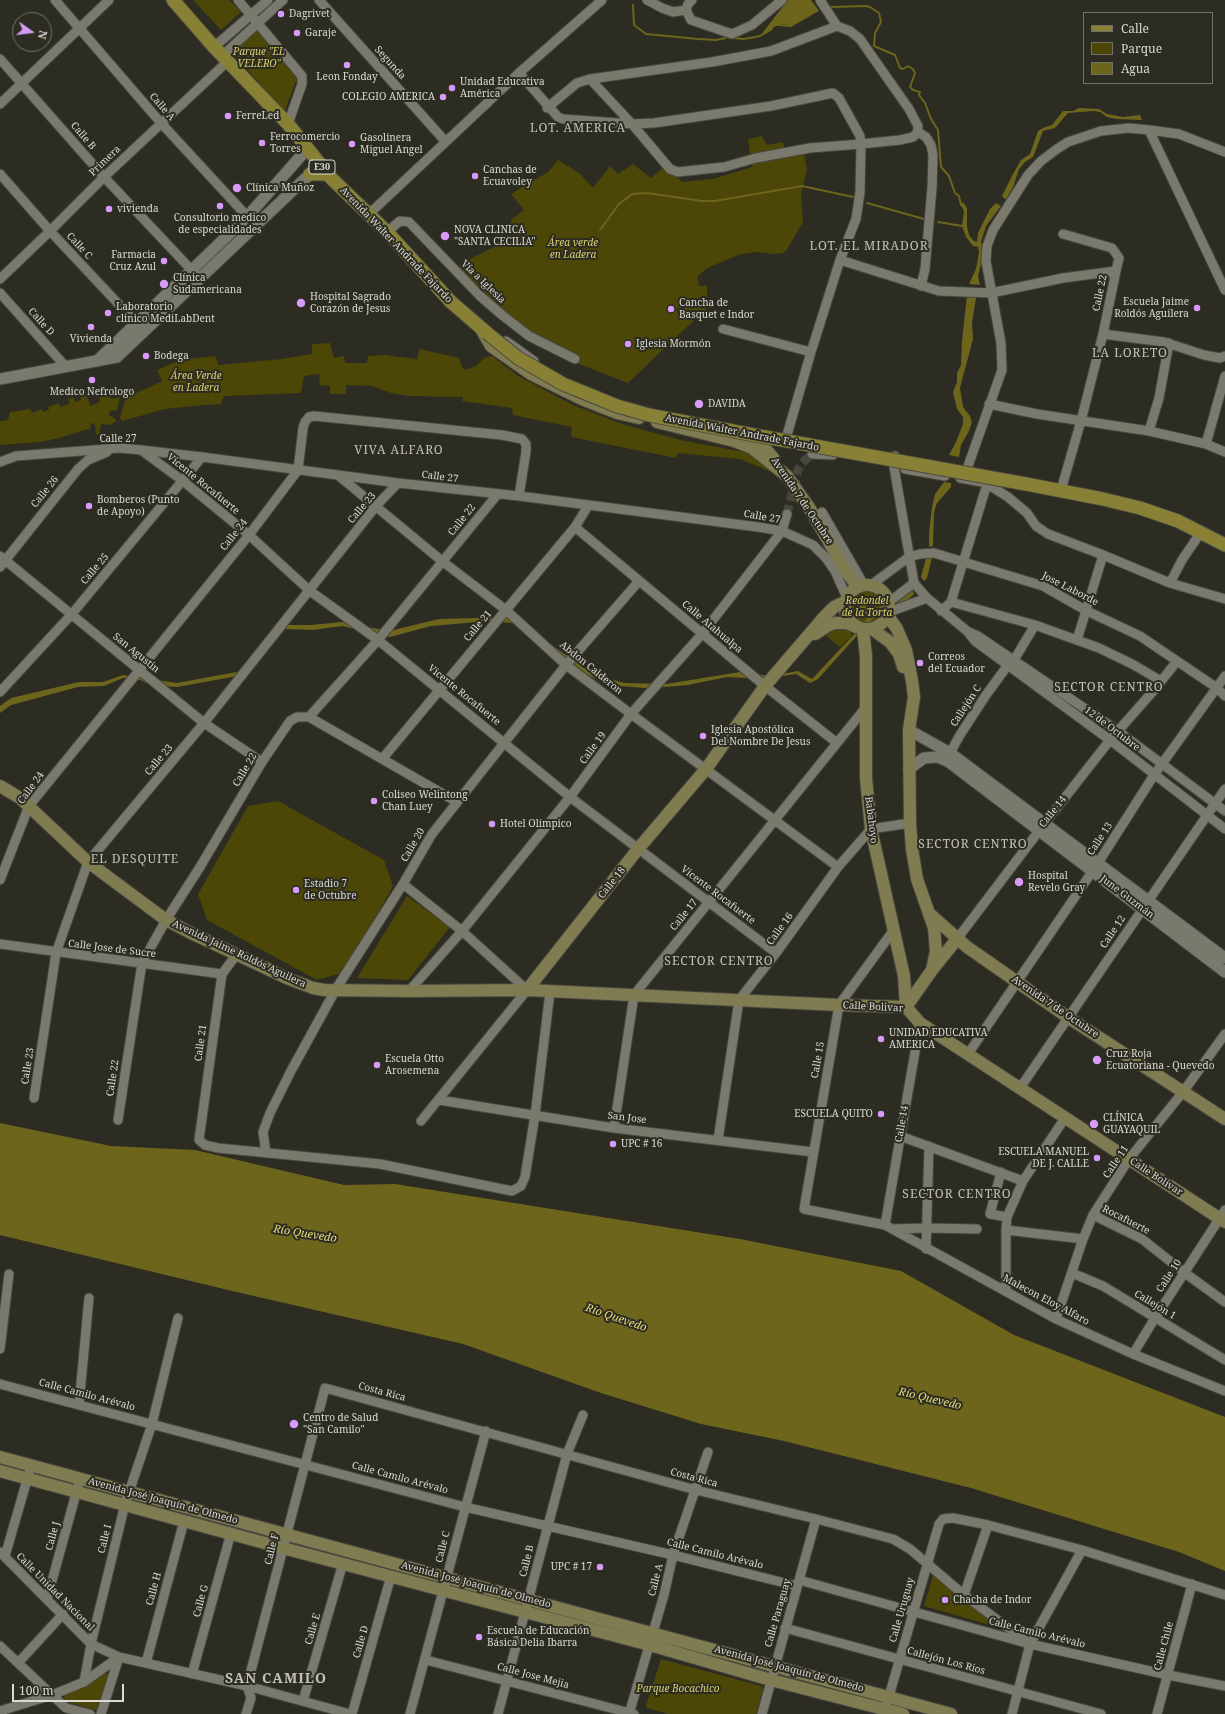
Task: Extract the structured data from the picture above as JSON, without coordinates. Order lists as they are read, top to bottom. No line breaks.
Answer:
{"streets":{"main road":["E30","Avenida Walter Andrade Fajardo","Avenida 7 de Octubre","Calle 14","Babahoyo","Calle 18","Avenida Jaime Roldós Aguilera","Calle Bolivar","Avenida José Joaquín de Olmedo"],"street":["Segunda","Calle A","Calle B","Primera","Calle C","Vía a Iglesia","Calle 22","Calle D","Calle 27","Vicente Rocafuerte","Calle 26","Calle 23","Calle 24","Calle 25","Jose Laborde","Calle 21","Calle Atahualpa","San Agustin","Abdon Calderon","Callejón C","12 de Octubre","Calle 19","Calle 13","Calle 20","June Guzmán","Calle 17","Calle 16","Calle 12","Calle Jose de Sucre","Calle 15","San Jose","Calle 11","Rocafuerte","Calle 10","Malecon Eloy Alfaro","Callejón 1","Costa Rica","Calle Camilo Arévalo","Calle J","Calle I","Calle F","Calle H","Calle Unidad Nacional","Calle G","Calle Uruguay","Calle Paraguay","Calle E","Calle Chile","Callejón Los Rios","Calle Jose Mejia"]},"crossings":[["Calle A","Primera"],["Calle A","Costa Rica"],["Calle A","Calle Camilo Arévalo"],["Calle A","Avenida José Joaquín de Olmedo"],["Calle A","Calle Jose Mejia"],["Calle B","Primera"],["Calle B","Costa Rica"],["Calle B","Calle Camilo Arévalo"],["Calle B","Avenida José Joaquín de Olmedo"],["Calle B","Calle Jose Mejia"],["Primera","Avenida Walter Andrade Fajardo"],["Primera","Calle C"],["Avenida Walter Andrade Fajardo","Vía a Iglesia"],["Avenida Walter Andrade Fajardo","Calle 22"],["Avenida Walter Andrade Fajardo","Avenida 7 de Octubre"],["Calle C","Costa Rica"],["Calle C","Calle Camilo Arévalo"],["Calle C","Avenida José Joaquín de Olmedo"],["Calle C","Calle Jose Mejia"],["Calle 22","Calle 27"],["Calle 22","Vicente Rocafuerte"],["Calle 22","San Agustin"],["Calle 22","Abdon Calderon"],["Calle 22","Calle Jose de Sucre"],["Calle 22","Avenida Jaime Roldós Aguilera"],["Calle D","Avenida José Joaquín de Olmedo"],["Calle D","Calle Unidad Nacional"],["Calle 27","Vicente Rocafuerte"],["Calle 27","Calle 26"],["Calle 27","Avenida 7 de Octubre"],["Calle 27","Calle 23"],["Calle 27","Calle 24"],["Calle 27","Calle 25"],["Calle 27","Jose Laborde"],["Calle 27","Calle 21"],["Calle 27","Abdon Calderon"],["Calle 27","Calle 19"],["Calle 27","Babahoyo"],["Calle 27","Calle 18"],["Vicente Rocafuerte","Calle 23"],["Vicente Rocafuerte","Calle 24"],["Vicente Rocafuerte","Calle 25"],["Vicente Rocafuerte","Calle 21"],["Vicente Rocafuerte","Calle 19"],["Vicente Rocafuerte","Calle 20"],["Vicente Rocafuerte","Calle 18"],["Vicente Rocafuerte","Calle 17"],["Vicente Rocafuerte","Calle 16"],["Calle 26","San Agustin"],["Avenida 7 de Octubre","Jose Laborde"],["Avenida 7 de Octubre","Calle 14"],["Avenida 7 de Octubre","Babahoyo"],["Avenida 7 de Octubre","Calle 13"],["Avenida 7 de Octubre","Calle 18"],["Avenida 7 de Octubre","June Guzmán"],["Avenida 7 de Octubre","Calle 12"],["Avenida 7 de Octubre","Calle 11"],["Calle 23","San Agustin"],["Calle 23","Abdon Calderon"],["Calle 23","Calle Jose de Sucre"],["Calle 23","Avenida Jaime Roldós Aguilera"],["Calle 24","San Agustin"],["Calle 24","Avenida Jaime Roldós Aguilera"],["Calle 25","San Agustin"],["Jose Laborde","Calle 14"],["Jose Laborde","Babahoyo"],["Jose Laborde","Calle 13"],["Jose Laborde","Calle 18"],["Calle 21","Calle Atahualpa"],["Calle 21","Abdon Calderon"],["Calle 21","Calle 20"],["Calle 21","Calle Jose de Sucre"],["Calle 21","Avenida Jaime Roldós Aguilera"],["Calle Atahualpa","Calle 19"],["Calle Atahualpa","Calle 20"],["Calle Atahualpa","Calle 18"],["Calle Atahualpa","Calle 17"],["Abdon Calderon","Calle 19"],["Abdon Calderon","Calle 20"],["Abdon Calderon","Calle 18"],["Abdon Calderon","Calle 17"],["Abdon Calderon","Calle 16"],["Callejón C","12 de Octubre"],["Callejón C","June Guzmán"],["12 de Octubre","Calle 14"],["12 de Octubre","Calle 13"],["12 de Octubre","Calle 12"],["Calle 19","Avenida Jaime Roldós Aguilera"],["Calle 14","Babahoyo"],["Calle 14","June Guzmán"],["Calle 14","Calle Bolivar"],["Calle 14","Calle 15"],["Calle 14","Malecon Eloy Alfaro"],["Babahoyo","Calle 18"],["Babahoyo","Calle 17"],["Babahoyo","Calle 16"],["Babahoyo","Calle Bolivar"],["Babahoyo","Calle 15"],["Calle 13","June Guzmán"],["Calle 13","Calle Bolivar"],["Calle 20","Avenida Jaime Roldós Aguilera"],["Calle 18","Avenida Jaime Roldós Aguilera"],["Calle 18","Calle Bolivar"],["Calle 18","San Jose"],["June Guzmán","Calle 12"],["Calle 17","Calle Bolivar"],["Calle 16","Calle Bolivar"],["Calle 16","San Jose"],["Calle 12","Calle Bolivar"],["Avenida Jaime Roldós Aguilera","Calle Bolivar"],["Calle Bolivar","Calle 15"],["Calle Bolivar","Calle 11"],["Calle Bolivar","Calle 10"],["Calle 15","San Jose"],["Calle 15","Malecon Eloy Alfaro"],["Calle 11","Rocafuerte"],["Calle 11","Malecon Eloy Alfaro"],["Calle 11","Callejón 1"],["Rocafuerte","Calle 10"],["Calle 10","Malecon Eloy Alfaro"],["Calle 10","Callejón 1"],["Costa Rica","Calle Camilo Arévalo"],["Costa Rica","Calle F"],["Costa Rica","Calle Uruguay"],["Costa Rica","Calle Paraguay"],["Calle Camilo Arévalo","Calle I"],["Calle Camilo Arévalo","Calle F"],["Calle Camilo Arévalo","Calle Uruguay"],["Calle Camilo Arévalo","Calle Paraguay"],["Calle Camilo Arévalo","Calle Chile"],["Avenida José Joaquín de Olmedo","Calle J"],["Avenida José Joaquín de Olmedo","Calle I"],["Avenida José Joaquín de Olmedo","Calle F"],["Avenida José Joaquín de Olmedo","Calle H"],["Avenida José Joaquín de Olmedo","Calle G"],["Avenida José Joaquín de Olmedo","Calle Uruguay"],["Avenida José Joaquín de Olmedo","Calle Paraguay"],["Avenida José Joaquín de Olmedo","Calle E"],["Calle J","Calle Unidad Nacional"],["Calle I","Calle Unidad Nacional"],["Calle F","Calle Unidad Nacional"],["Calle H","Calle Unidad Nacional"],["Calle Unidad Nacional","Calle G"],["Calle Unidad Nacional","Calle E"],["Calle Uruguay","Callejón Los Rios"],["Calle Paraguay","Callejón Los Rios"]],"districts":["LOT. AMERICA","LOT. EL MIRADOR","LA LORETO","VIVA ALFARO","SECTOR CENTRO","SECTOR CENTRO","EL DESQUITE","SECTOR CENTRO","SECTOR CENTRO","SAN CAMILO"],"water":["Río Quevedo"],"parks":["Parque \"EL VELERO\"","Área verde en Ladera","Área Verde en Ladera","Redondel de la Torta","Parque Bocachico"],"places":["Dagrivet","Garaje","Leon Fonday","Unidad Educativa América","COLEGIO AMERICA","FerreLed","Ferrocomercio Torres","Gasolinera Miguel Angel","Canchas de Ecuavoley","Clínica Muñoz","Consultorio medico de especialidades","vivienda","NOVA CLINICA \"SANTA CECILIA\"","Farmacia Cruz Azul","Clínica Sudamericana","Hospital Sagrado Corazón de Jesus","Escuela Jaime Roldós Aguilera","Cancha de Basquet e Indor","Laboratorio clinico MediLabDent","Vivienda","Iglesia Mormón","Bodega","Medico Nefrologo","DAVIDA","Bomberos (Punto de Apoyo)","Correos del Ecuador","Iglesia Apostólica Del Nombre De Jesus","Coliseo Welintong Chan Luey","Hotel Olímpico","Hospital Revelo Gray","Estadio 7 de Octubre","UNIDAD EDUCATIVA AMERICA","Cruz Roja Ecuatoriana - Quevedo","Escuela Otto Arosemena","ESCUELA QUITO","CLÍNICA GUAYAQUIL","UPC # 16","ESCUELA MANUEL DE J. CALLE","Centro de Salud \"San Camilo\"","UPC # 17","Chacha de Indor","Escuela de Educación Básica Delia Ibarra"],"legend":["Calle","Parque","Agua"],"scale_bar":"100 m","north":"right"}
